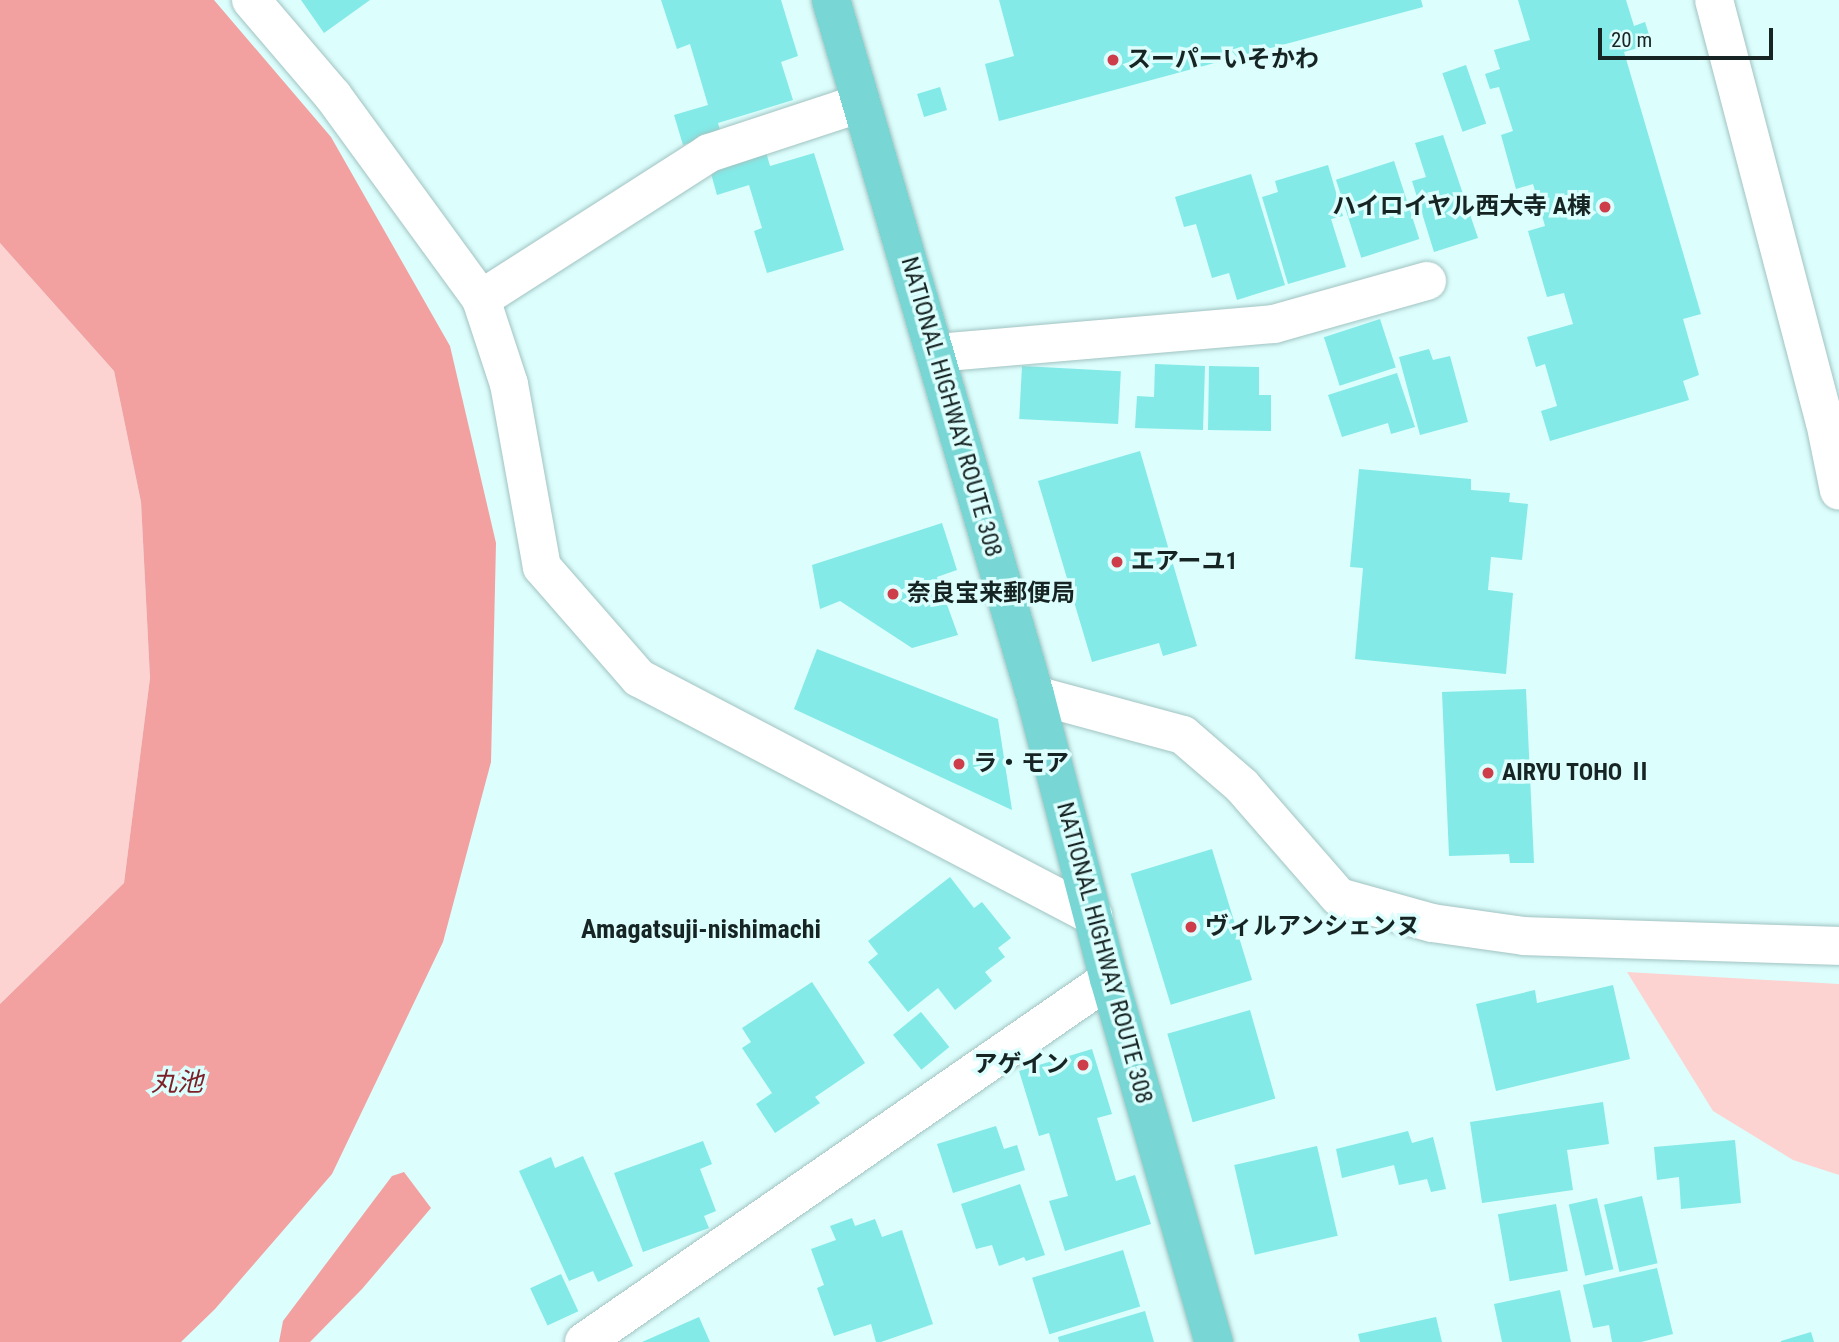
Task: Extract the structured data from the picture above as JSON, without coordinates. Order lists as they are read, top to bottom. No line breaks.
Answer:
{"streets":{"highway":["NATIONAL HIGHWAY ROUTE 308"]},"districts":["Amagatsuji-nishimachi"],"water":["丸池"],"places":["スーパーいそかわ","ハイロイヤル西大寺 A棟","エアーユ1","奈良宝来郵便局","ラ・モア","AIRYU TOHO Ⅱ","ヴィルアンシェンヌ","アゲイン"],"scale_bar":"20 m"}
